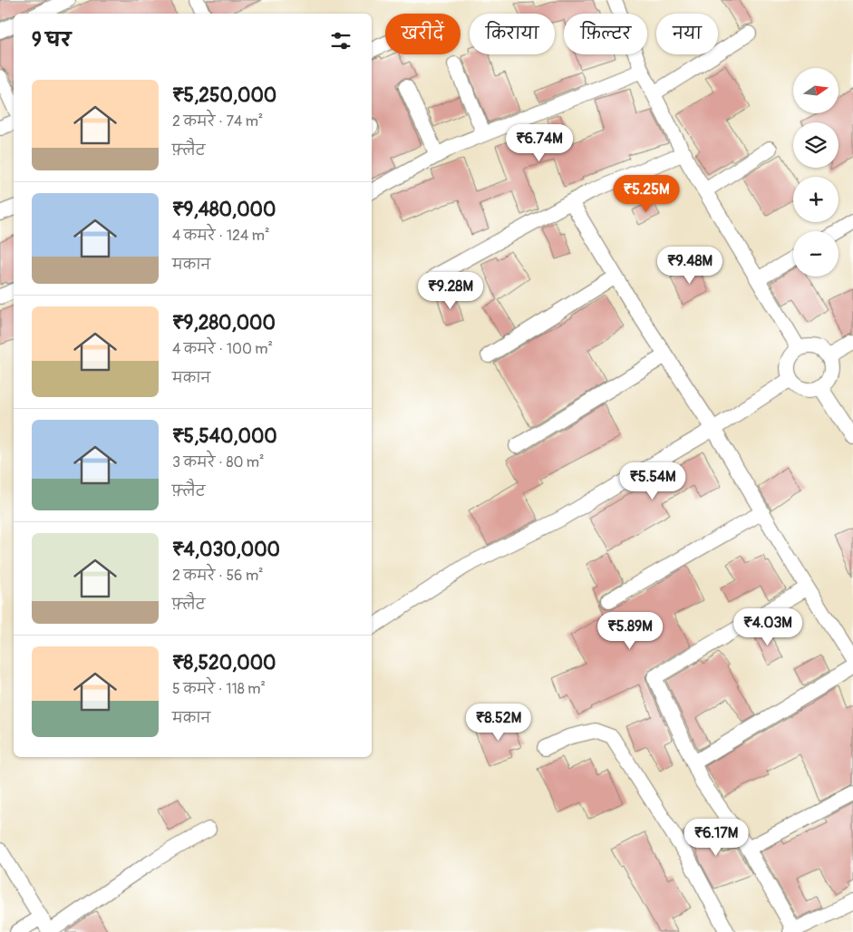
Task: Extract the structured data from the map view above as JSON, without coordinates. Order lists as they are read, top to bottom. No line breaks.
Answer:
{"north":"right","page":{"chip":["खरीदें","किराया","फ़िल्टर","नया"],"heading":"9 घर","map_buttons":["+","−"],"list":[{"name":"₹5,250,000","note":"2 कमरे · 74 m² · फ़्लैट"},{"name":"₹9,480,000","note":"4 कमरे · 124 m² · मकान"},{"name":"₹9,280,000","note":"4 कमरे · 100 m² · मकान"},{"name":"₹5,540,000","note":"3 कमरे · 80 m² · फ़्लैट"},{"name":"₹4,030,000","note":"2 कमरे · 56 m² · फ़्लैट"},{"name":"₹8,520,000","note":"5 कमरे · 118 m² · मकान"}],"price":["₹6.74M","₹5.25M","₹9.48M","₹9.28M","₹5.54M","₹4.03M","₹5.89M","₹8.52M","₹6.17M"]}}
